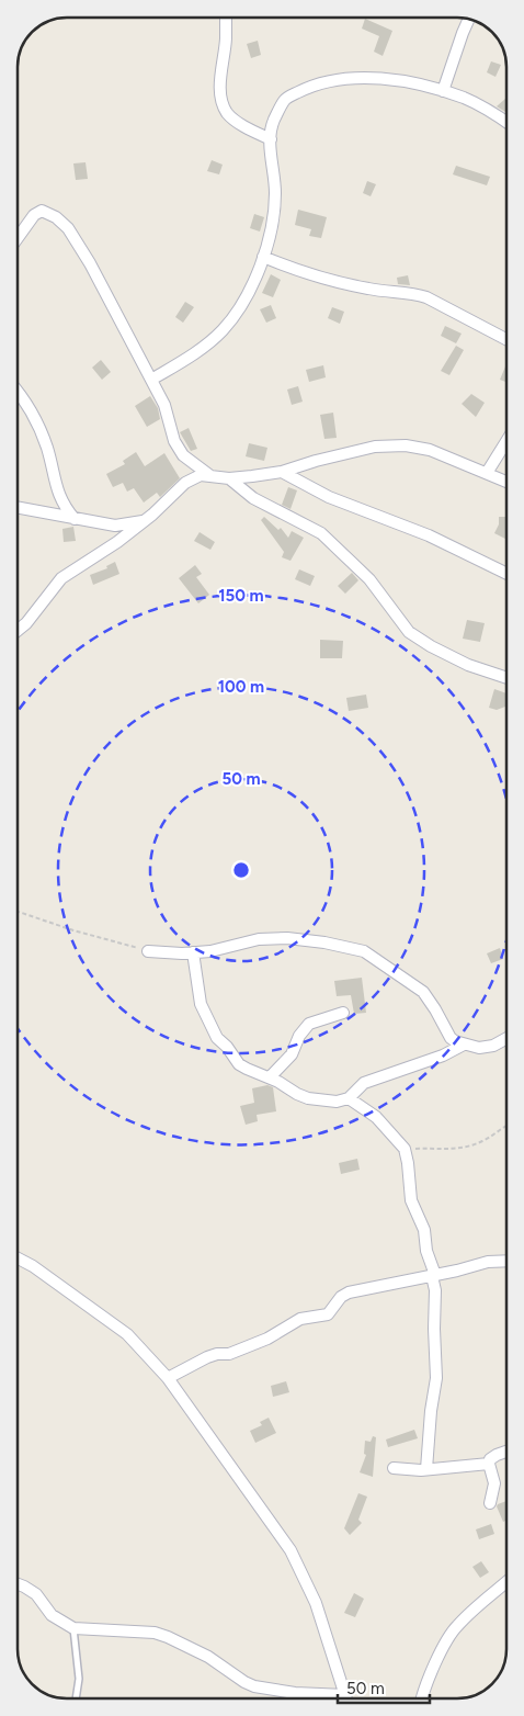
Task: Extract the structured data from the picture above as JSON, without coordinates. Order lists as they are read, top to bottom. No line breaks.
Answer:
{"scale_bar":"50 m","rings":["150 m","100 m","50 m"]}
